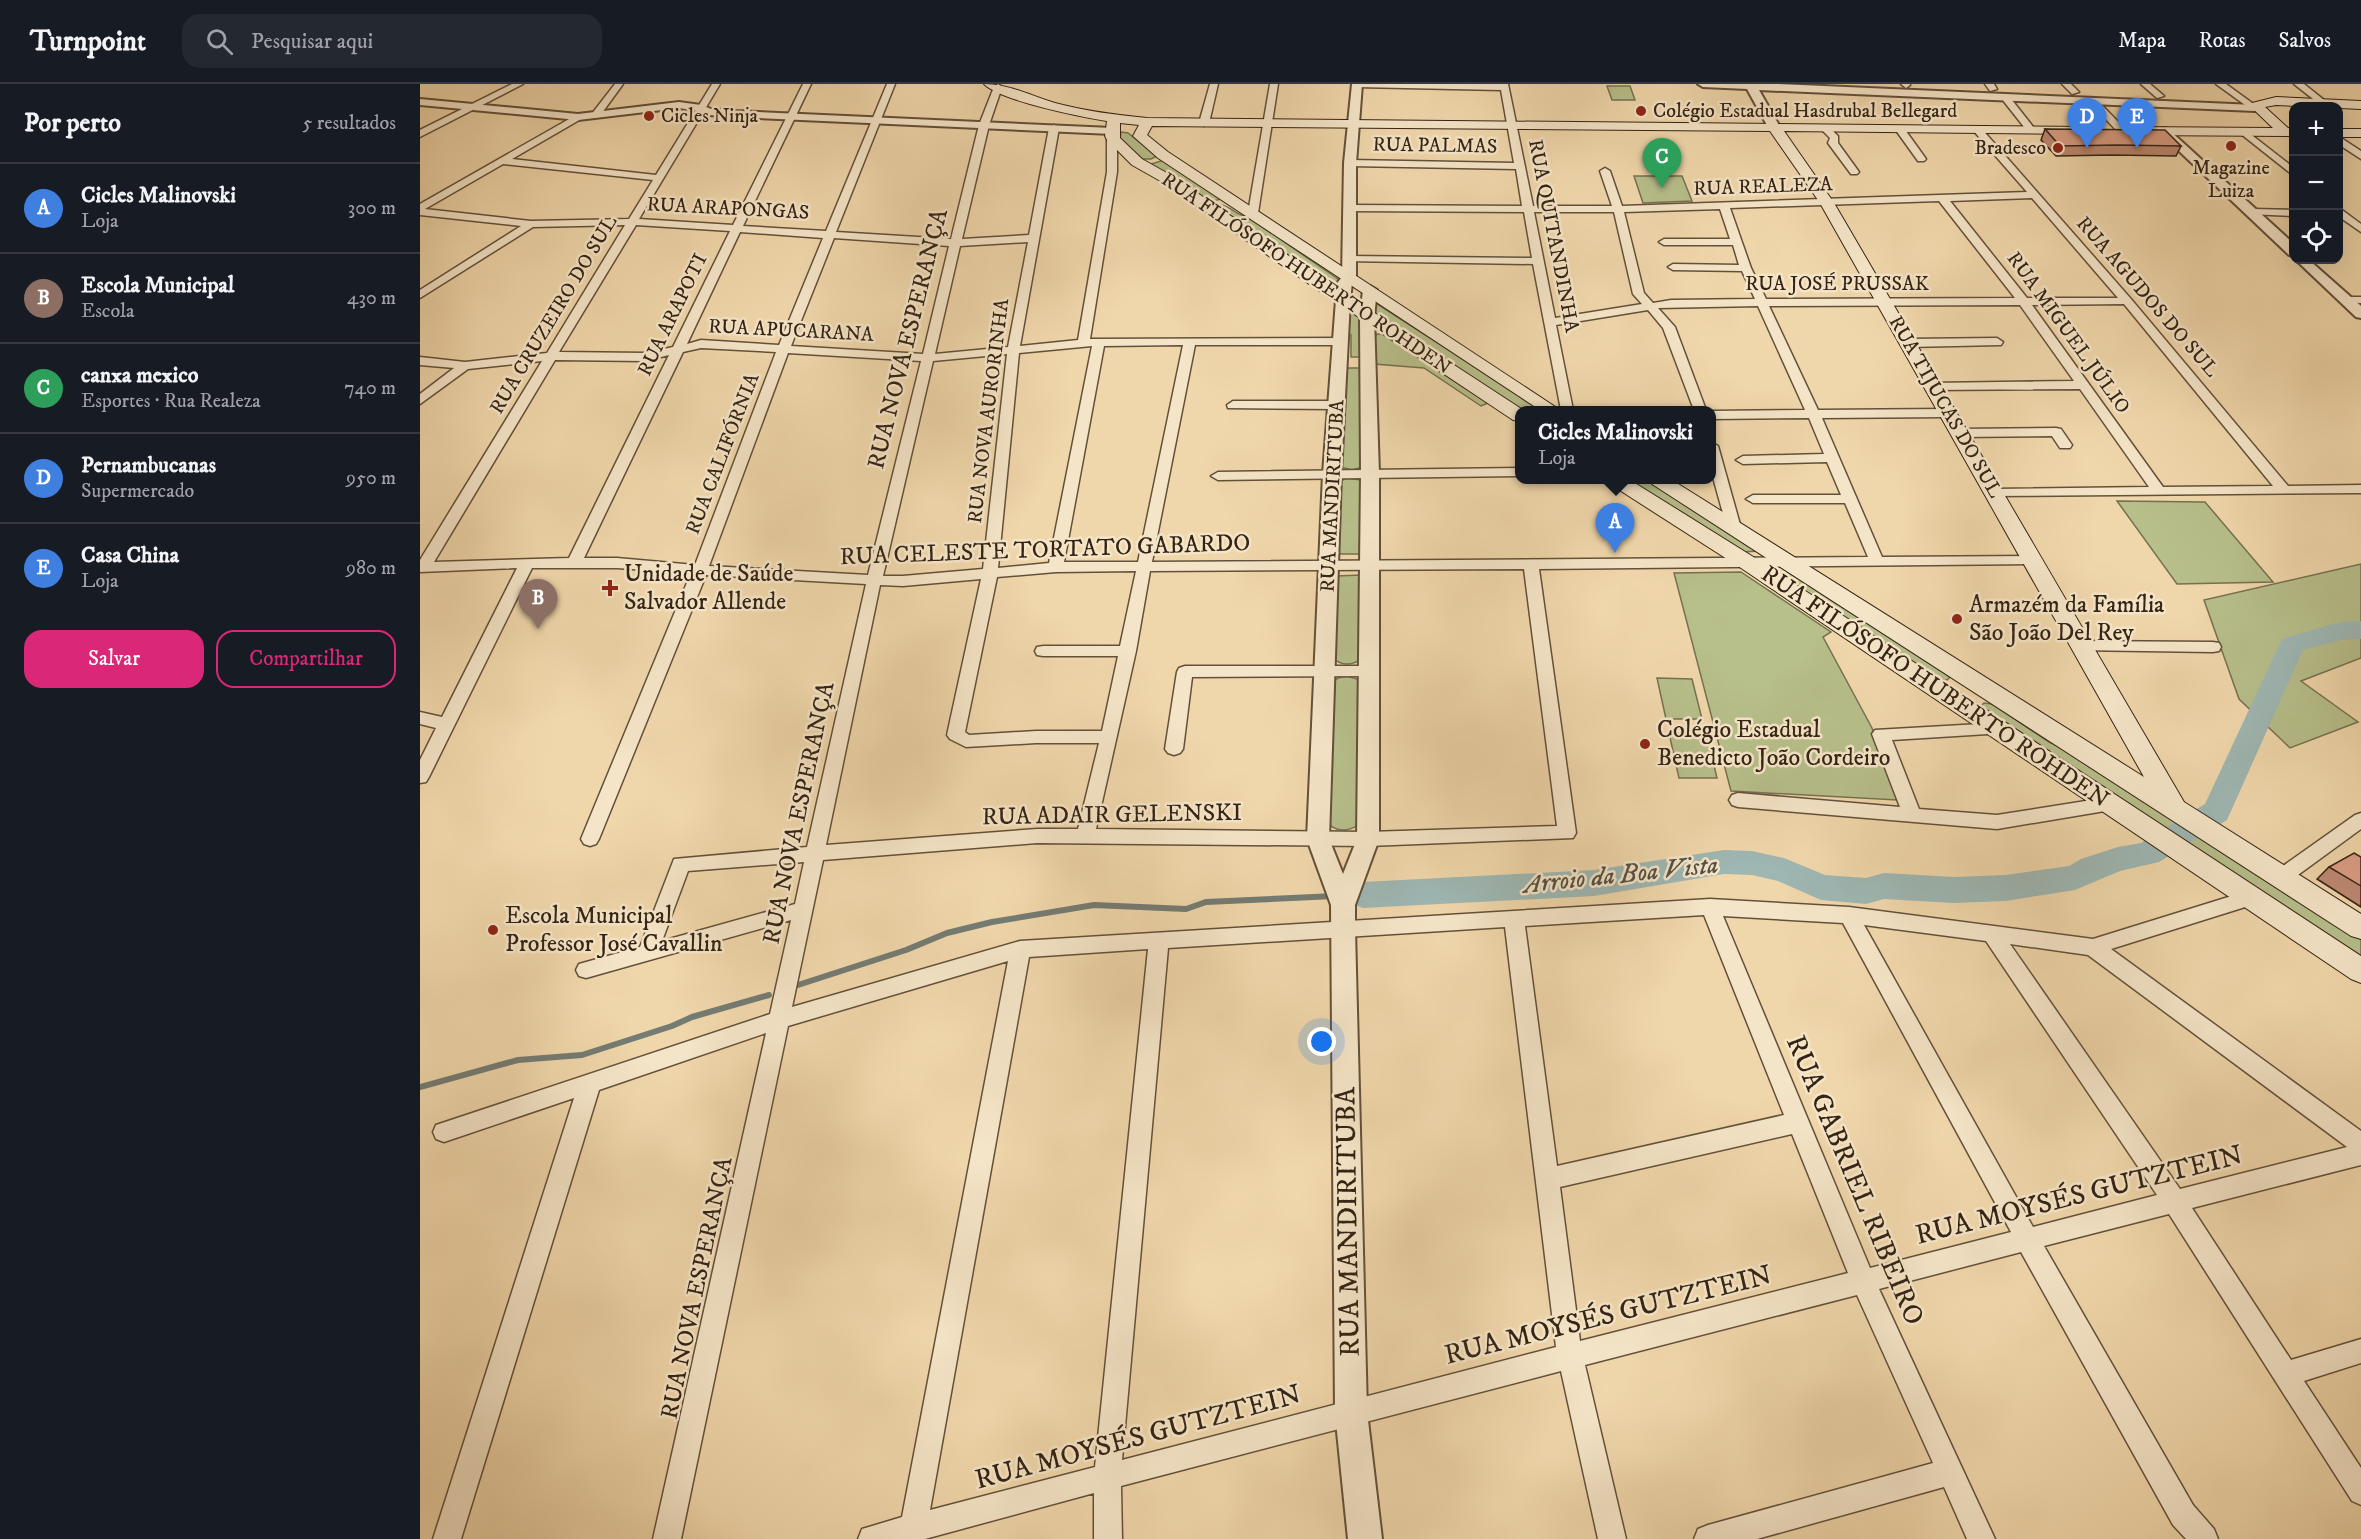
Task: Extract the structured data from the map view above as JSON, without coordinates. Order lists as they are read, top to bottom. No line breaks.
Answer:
{"streets":{"main road":["RUA FILÓSOFO HUBERTO ROHDEN","RUA TIJUCAS DO SUL"],"street":["RUA PALMAS","RUA REALEZA","RUA ARAPONGAS","RUA QUITANDINHA","RUA JOSÉ PRUSSAK","RUA AGUDOS DO SUL","RUA CRUZEIRO DO SUL","RUA ARAPOTI","RUA APUCARANA","RUA MIGUEL JÚLIO","RUA NOVA ESPERANÇA","RUA NOVA AURORINHA","RUA CALIFÓRNIA","RUA MANDIRITUBA","RUA CELESTE TORTATO GABARDO","RUA ADAIR GELENSKI","RUA GABRIEL RIBEIRO","RUA MOYSÉS GUTZTEIN"]},"crossings":[["RUA PALMAS","RUA QUITANDINHA"],["RUA PALMAS","RUA MANDIRITUBA"],["RUA REALEZA","RUA QUITANDINHA"],["RUA REALEZA","RUA AGUDOS DO SUL"],["RUA REALEZA","RUA MIGUEL JÚLIO"],["RUA REALEZA","RUA TIJUCAS DO SUL"],["RUA REALEZA","RUA MANDIRITUBA"],["RUA ARAPONGAS","RUA CRUZEIRO DO SUL"],["RUA ARAPONGAS","RUA ARAPOTI"],["RUA ARAPONGAS","RUA NOVA ESPERANÇA"],["RUA ARAPONGAS","RUA NOVA AURORINHA"],["RUA ARAPONGAS","RUA CALIFÓRNIA"],["RUA QUITANDINHA","RUA JOSÉ PRUSSAK"],["RUA FILÓSOFO HUBERTO ROHDEN","RUA TIJUCAS DO SUL"],["RUA FILÓSOFO HUBERTO ROHDEN","RUA MANDIRITUBA"],["RUA FILÓSOFO HUBERTO ROHDEN","RUA CELESTE TORTATO GABARDO"],["RUA JOSÉ PRUSSAK","RUA AGUDOS DO SUL"],["RUA JOSÉ PRUSSAK","RUA MIGUEL JÚLIO"],["RUA JOSÉ PRUSSAK","RUA TIJUCAS DO SUL"],["RUA CRUZEIRO DO SUL","RUA APUCARANA"],["RUA CRUZEIRO DO SUL","RUA CELESTE TORTATO GABARDO"],["RUA ARAPOTI","RUA APUCARANA"],["RUA ARAPOTI","RUA CELESTE TORTATO GABARDO"],["RUA APUCARANA","RUA NOVA ESPERANÇA"],["RUA APUCARANA","RUA NOVA AURORINHA"],["RUA APUCARANA","RUA CALIFÓRNIA"],["RUA APUCARANA","RUA MANDIRITUBA"],["RUA NOVA ESPERANÇA","RUA CELESTE TORTATO GABARDO"],["RUA NOVA ESPERANÇA","RUA ADAIR GELENSKI"],["RUA TIJUCAS DO SUL","RUA CELESTE TORTATO GABARDO"],["RUA NOVA AURORINHA","RUA CELESTE TORTATO GABARDO"],["RUA CALIFÓRNIA","RUA CELESTE TORTATO GABARDO"],["RUA MANDIRITUBA","RUA CELESTE TORTATO GABARDO"],["RUA MANDIRITUBA","RUA ADAIR GELENSKI"],["RUA MANDIRITUBA","RUA MOYSÉS GUTZTEIN"],["RUA CELESTE TORTATO GABARDO","RUA ADAIR GELENSKI"],["RUA GABRIEL RIBEIRO","RUA MOYSÉS GUTZTEIN"]],"water":["Arroio da Boa Vista"],"places":{"other":["Colégio Estadual Hasdrubal Bellegard","Cicles Ninja","Magazine Luiza","Bradesco","Armazém da Família São João Del Rey","Colégio Estadual Benedicto João Cordeiro","Escola Municipal Professor José Cavallin"],"health":["Unidade de Saúde Salvador Allende"]},"page":{"header":"Turnpoint","search":"Pesquisar aqui","nav":["Mapa","Rotas","Salvos"],"heading":["Por perto","5 resultados"],"pins":["D","E","C","A","B"],"map_buttons":["+","−"],"list":[{"mark":"A","name":"Cicles Malinovski","note":"Loja","value":"300 m"},{"mark":"B","name":"Escola Municipal","note":"Escola","value":"430 m"},{"mark":"C","name":"canxa mexico","note":"Esportes · Rua Realeza","value":"740 m"},{"mark":"D","name":"Pernambucanas","note":"Supermercado","value":"950 m"},{"mark":"E","name":"Casa China","note":"Loja","value":"980 m"}],"popup":["Cicles Malinovski","Loja"],"buttons":["Salvar","Compartilhar"]}}
